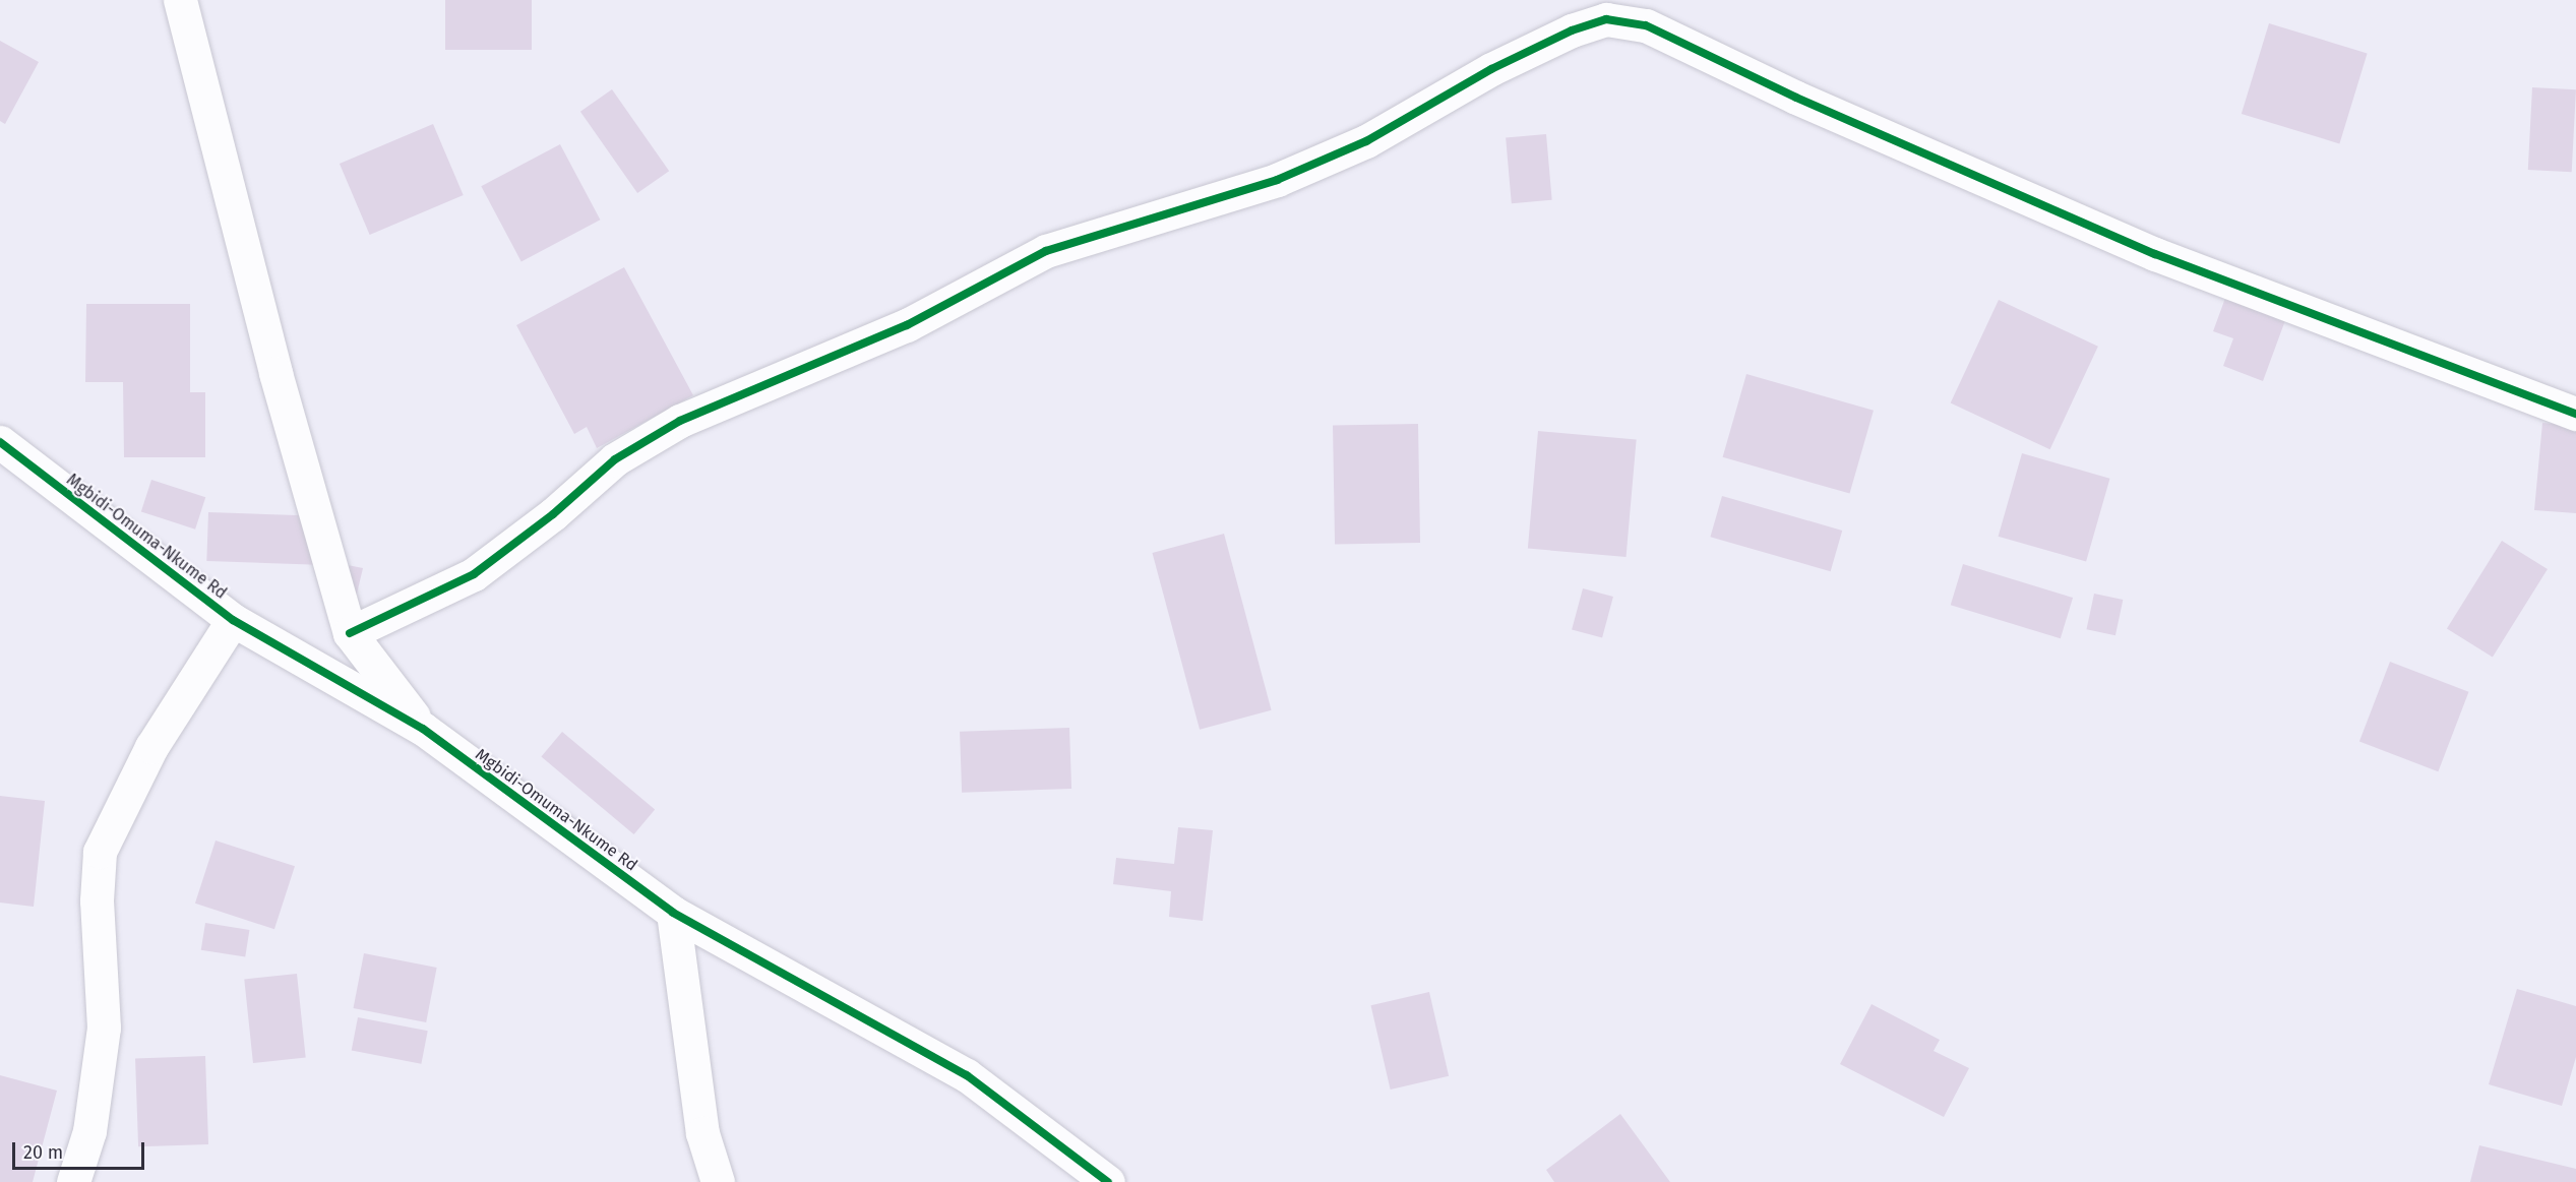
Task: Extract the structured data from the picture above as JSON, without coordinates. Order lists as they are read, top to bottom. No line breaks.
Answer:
{"streets":{"street":["Mgbidi-Omuma-Nkume Rd"]},"scale_bar":"20 m"}
